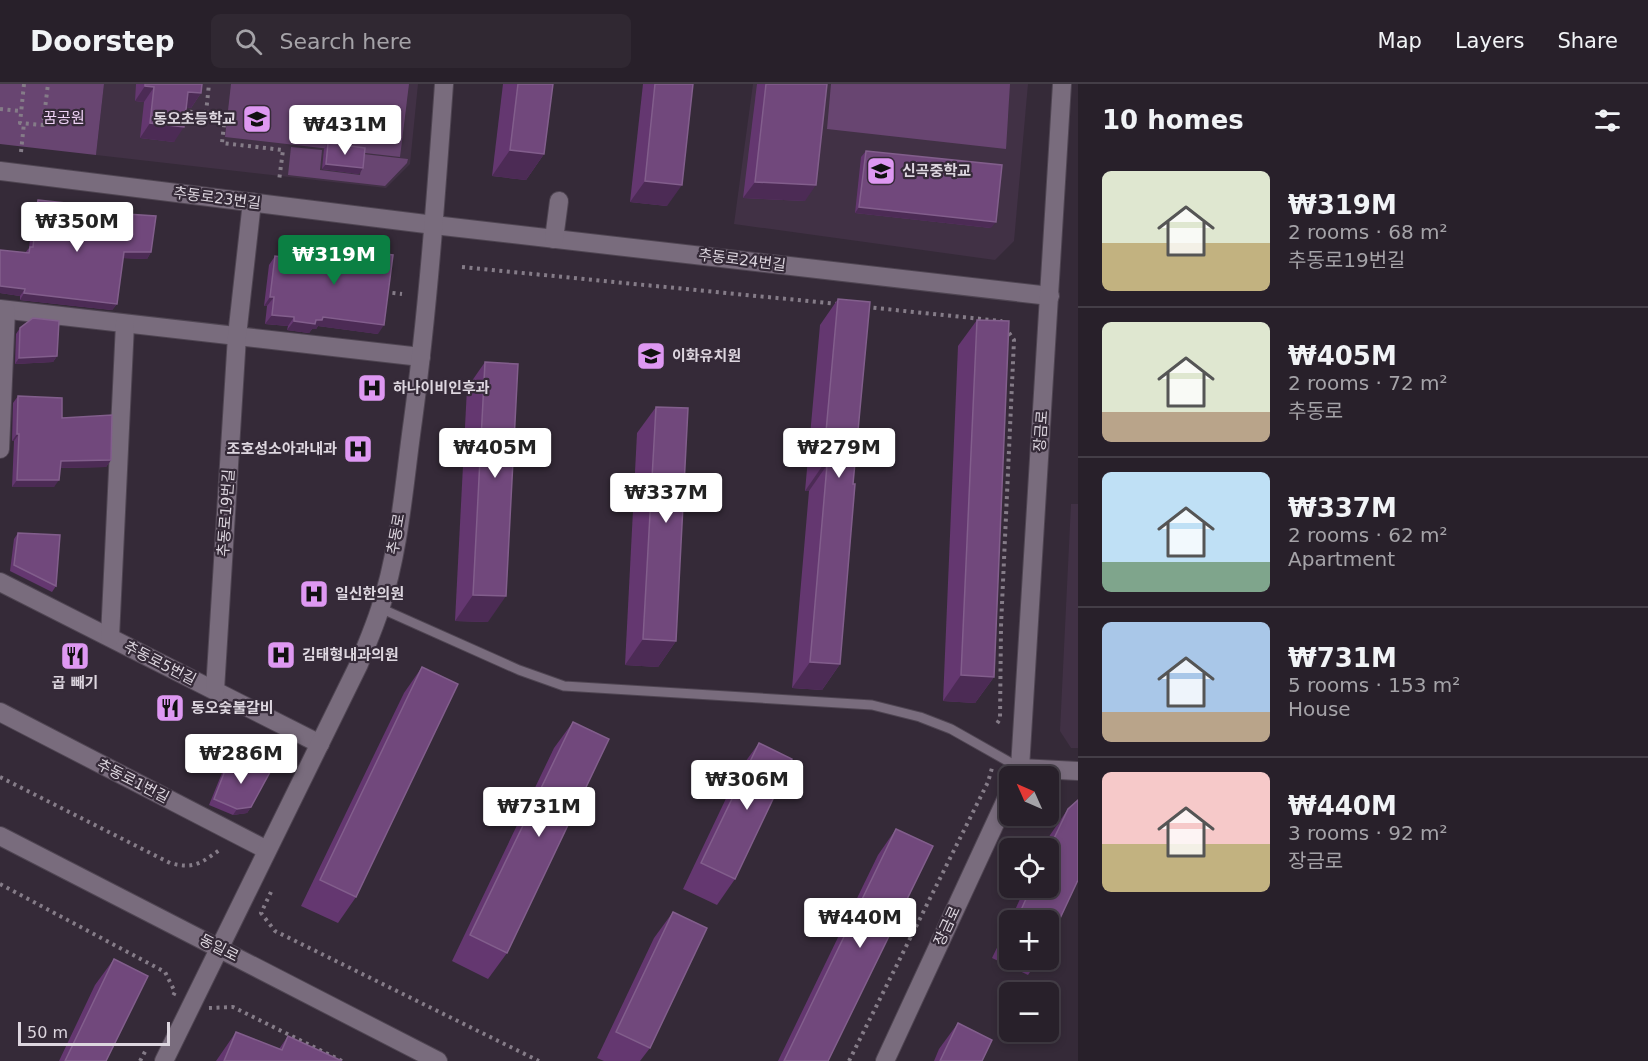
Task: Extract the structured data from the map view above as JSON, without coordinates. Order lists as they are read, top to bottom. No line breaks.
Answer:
{"streets":{"street":["추동로23번길","추동로24번길","장금로","추동로19번길","추동로","추동로5번길","추동로1번길","동일로"]},"crossings":[["추동로23번길","추동로24번길"],["추동로23번길","추동로19번길"],["추동로23번길","추동로"],["추동로24번길","장금로"],["추동로24번길","추동로"],["추동로19번길","추동로5번길"],["추동로","추동로5번길"],["추동로","추동로1번길"],["추동로","동일로"]],"parks":["꿈공원"],"places":{"school or university":["동오초등학교","신곡중학교","이화유치원"],"hospital":["하나이비인후과","조호성소아과내과","일신한의원","김태형내과의원"],"restaurant":["곱 빼기","동오숯불갈비"]},"scale_bar":"50 m","north":"top left","page":{"header":"Doorstep","search":"Search here","nav":["Map","Layers","Share"],"heading":"10 homes","price":["₩431M","₩350M","₩319M","₩405M","₩279M","₩337M","₩286M","₩306M","₩731M","₩440M"],"list":[{"name":"₩319M","note":"2 rooms · 68 m² · 추동로19번길"},{"name":"₩405M","note":"2 rooms · 72 m² · 추동로"},{"name":"₩337M","note":"2 rooms · 62 m² · Apartment"},{"name":"₩731M","note":"5 rooms · 153 m² · House"},{"name":"₩440M","note":"3 rooms · 92 m² · 장금로"}],"map_buttons":["+","−"],"scale":"50 m"}}
